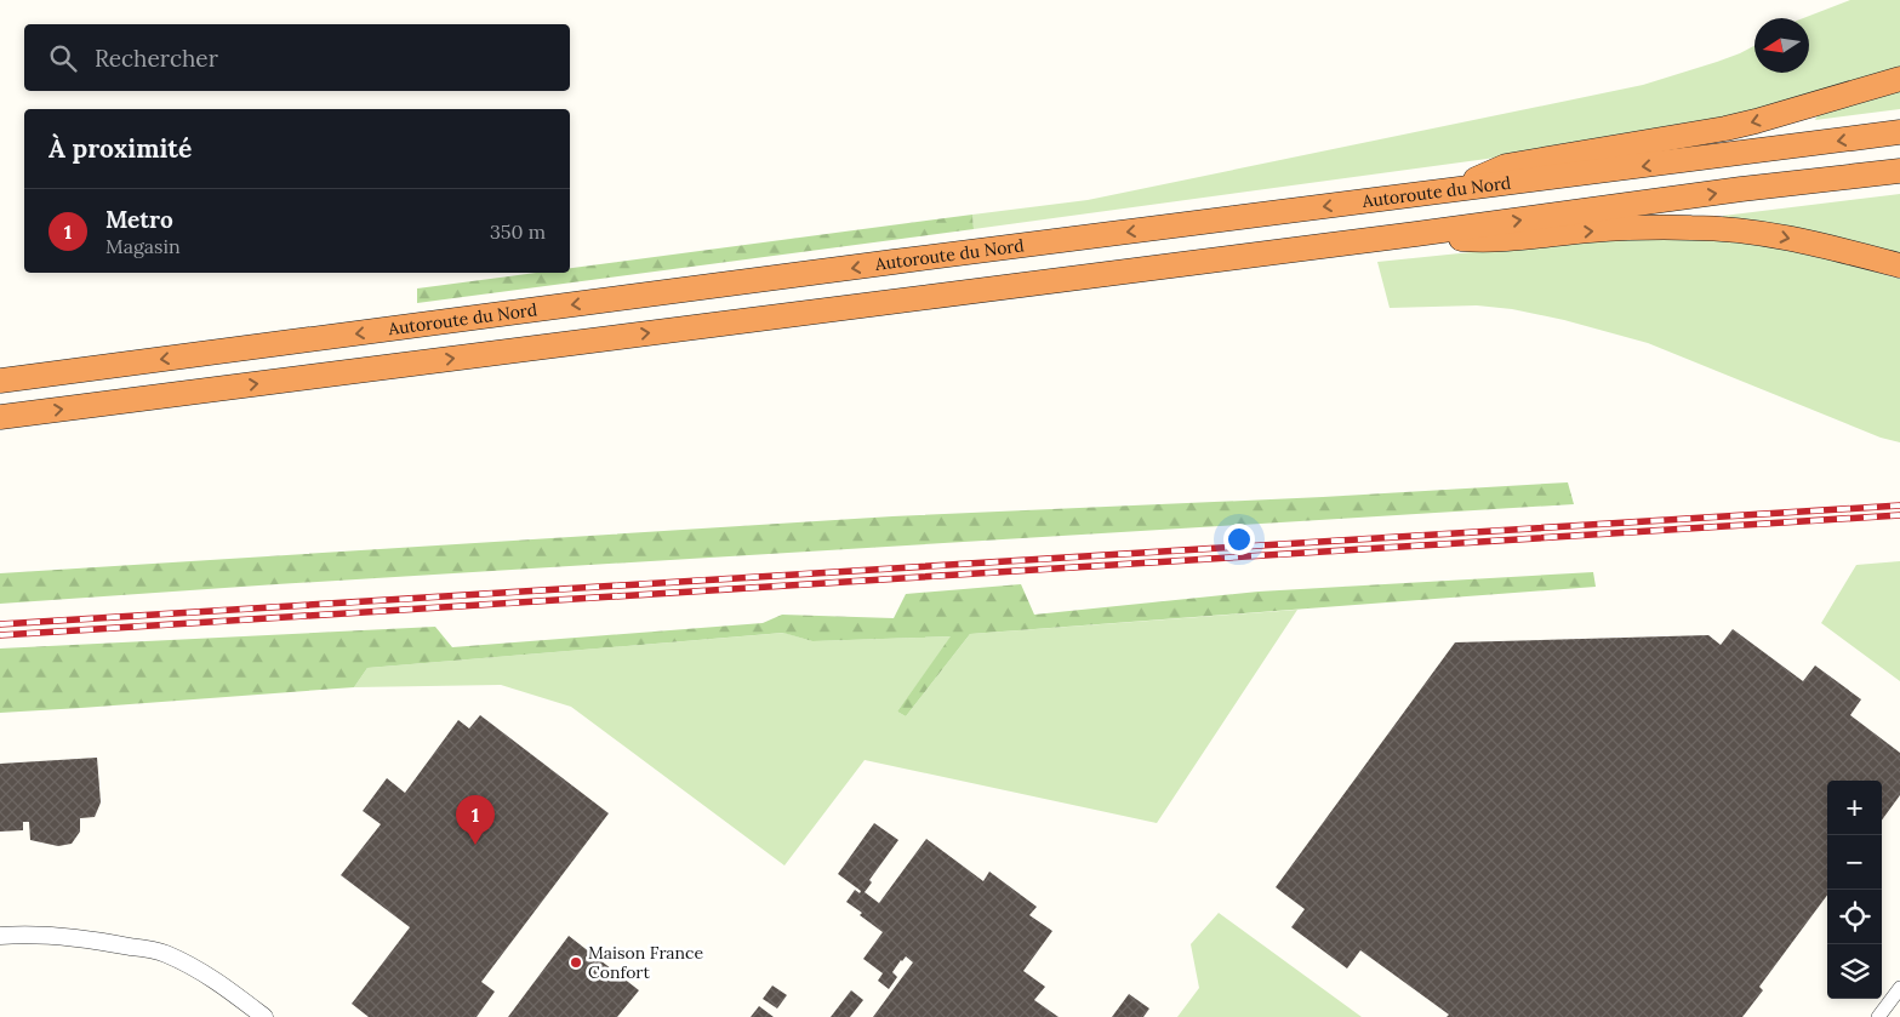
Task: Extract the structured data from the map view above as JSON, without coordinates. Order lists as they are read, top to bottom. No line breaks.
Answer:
{"streets":{"highway":["Autoroute du Nord"]},"places":["Maison France Confort"],"north":"left","page":{"search":"Rechercher","heading":"À proximité","list":[{"mark":"1","name":"Metro","note":"Magasin","value":"350 m"}],"map_buttons":["+","−"],"pins":"1"}}
